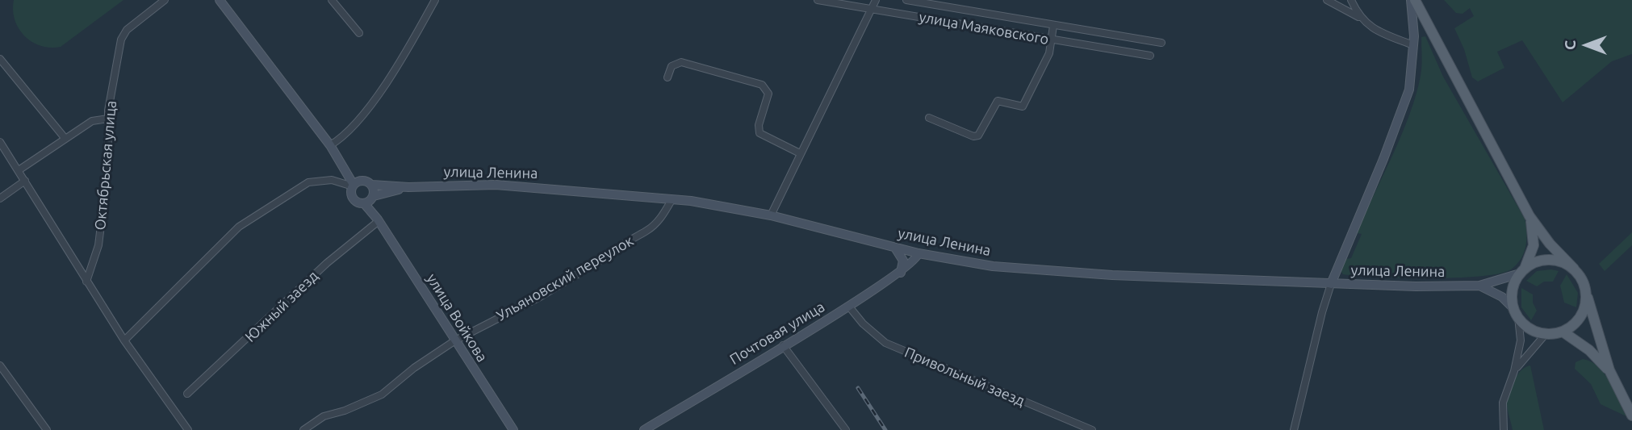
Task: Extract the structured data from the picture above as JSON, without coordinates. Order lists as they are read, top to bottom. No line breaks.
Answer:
{"streets":{"main road":["улица Ленина","улица Войкова","Почтовая улица"],"street":["улица Маяковского","Октябрьская улица","Ульяновский переулок","Южный заезд","Привольный заезд"]},"crossings":[["улица Ленина","Ульяновский переулок"],["улица Ленина","улица Войкова"],["улица Ленина","Почтовая улица"],["Ульяновский переулок","улица Войкова"],["Южный заезд","улица Войкова"],["Почтовая улица","Привольный заезд"]],"north":"left"}
